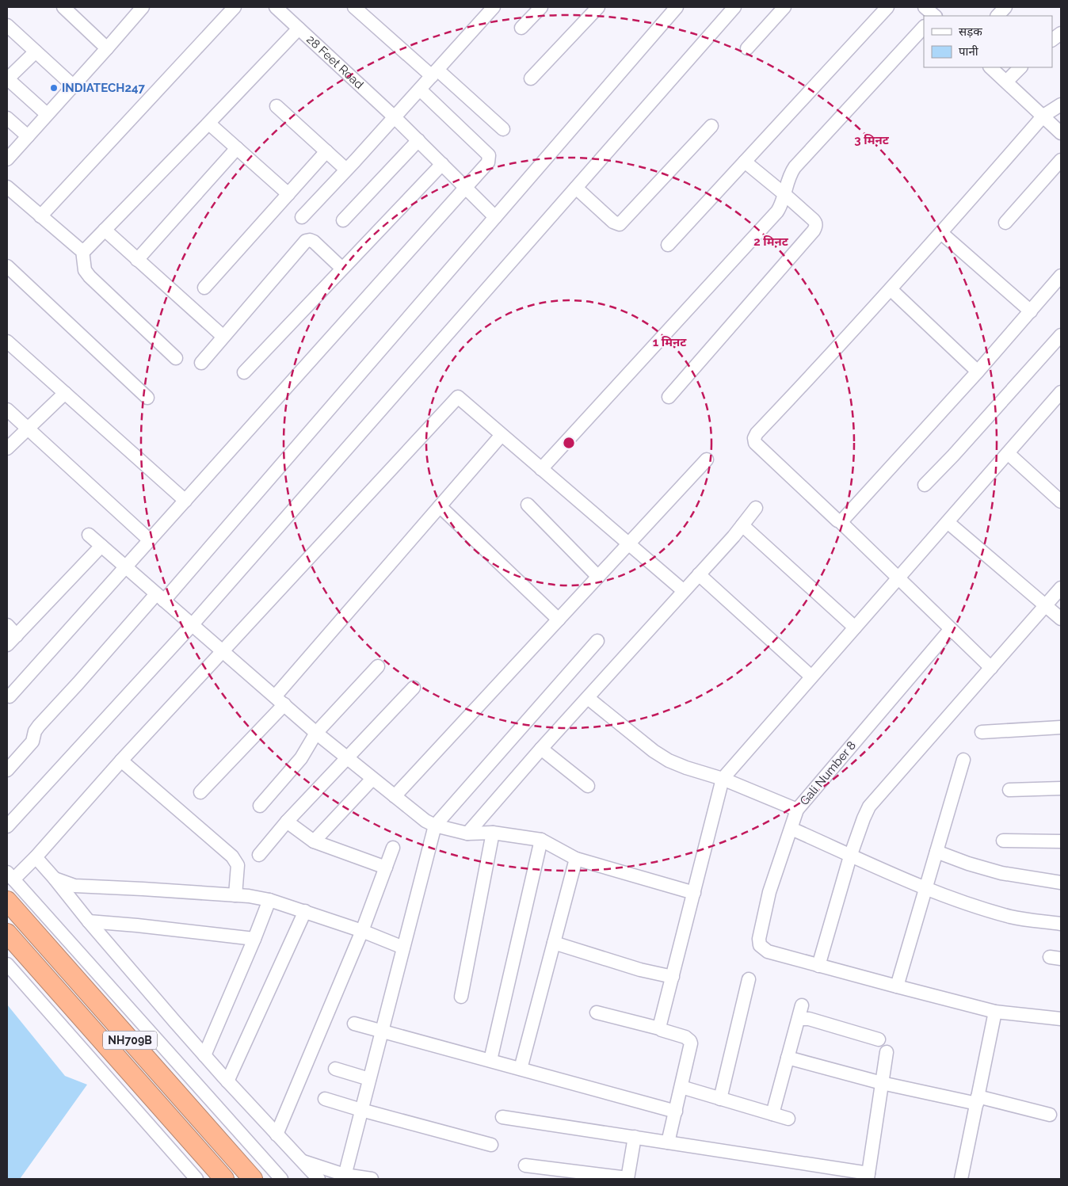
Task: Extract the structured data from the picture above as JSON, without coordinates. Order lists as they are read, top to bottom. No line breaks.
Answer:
{"streets":{"highway":["NH709B"],"street":["28 Feet Road","Gali Number 8"]},"places":["INDIATECH247"],"legend":["सड़क","पानी"],"rings":["3 मिनट","2 मिनट","1 मिनट"]}
